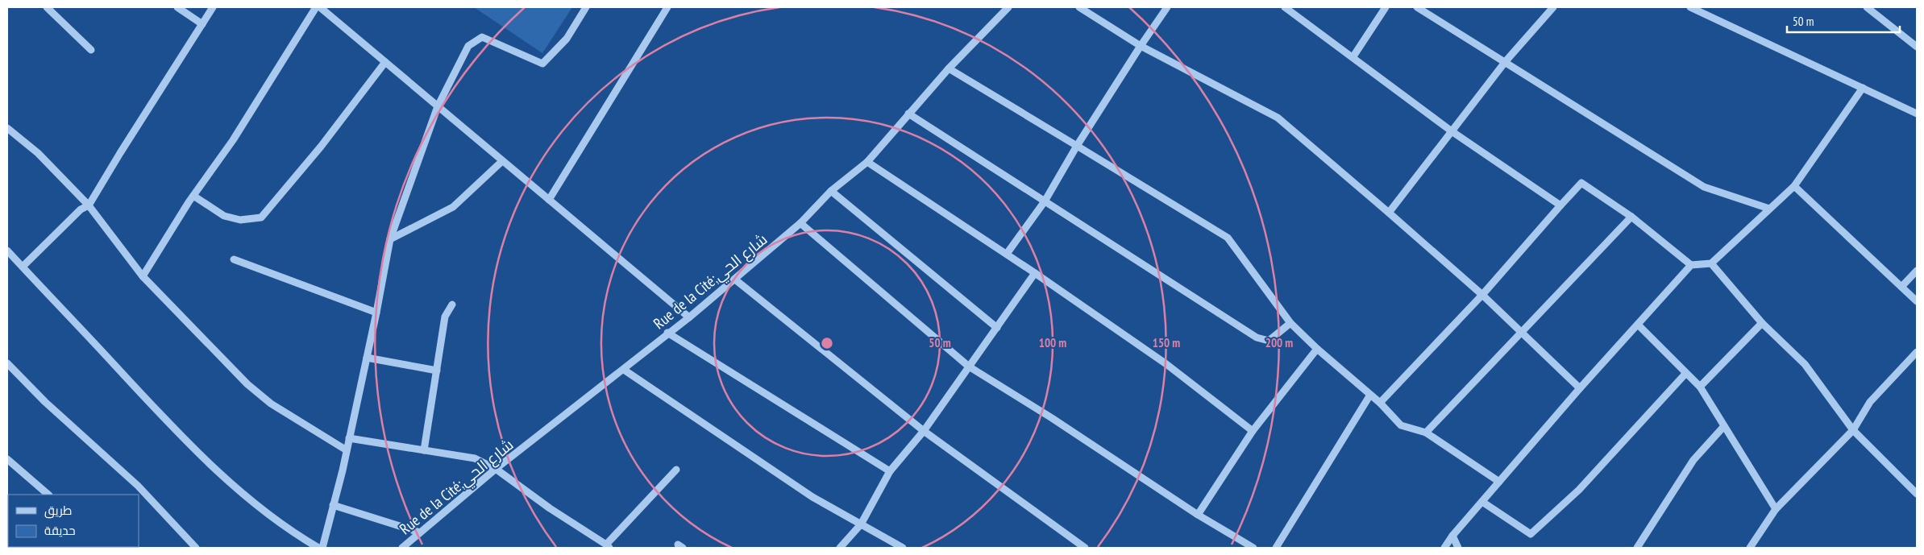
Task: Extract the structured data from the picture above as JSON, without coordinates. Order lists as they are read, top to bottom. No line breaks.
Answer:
{"streets":{"street":["Rue de la Cité;شارع الحي"]},"legend":["طريق","حديقة"],"scale_bar":"50 m","rings":["50 m","100 m","150 m","200 m"]}
